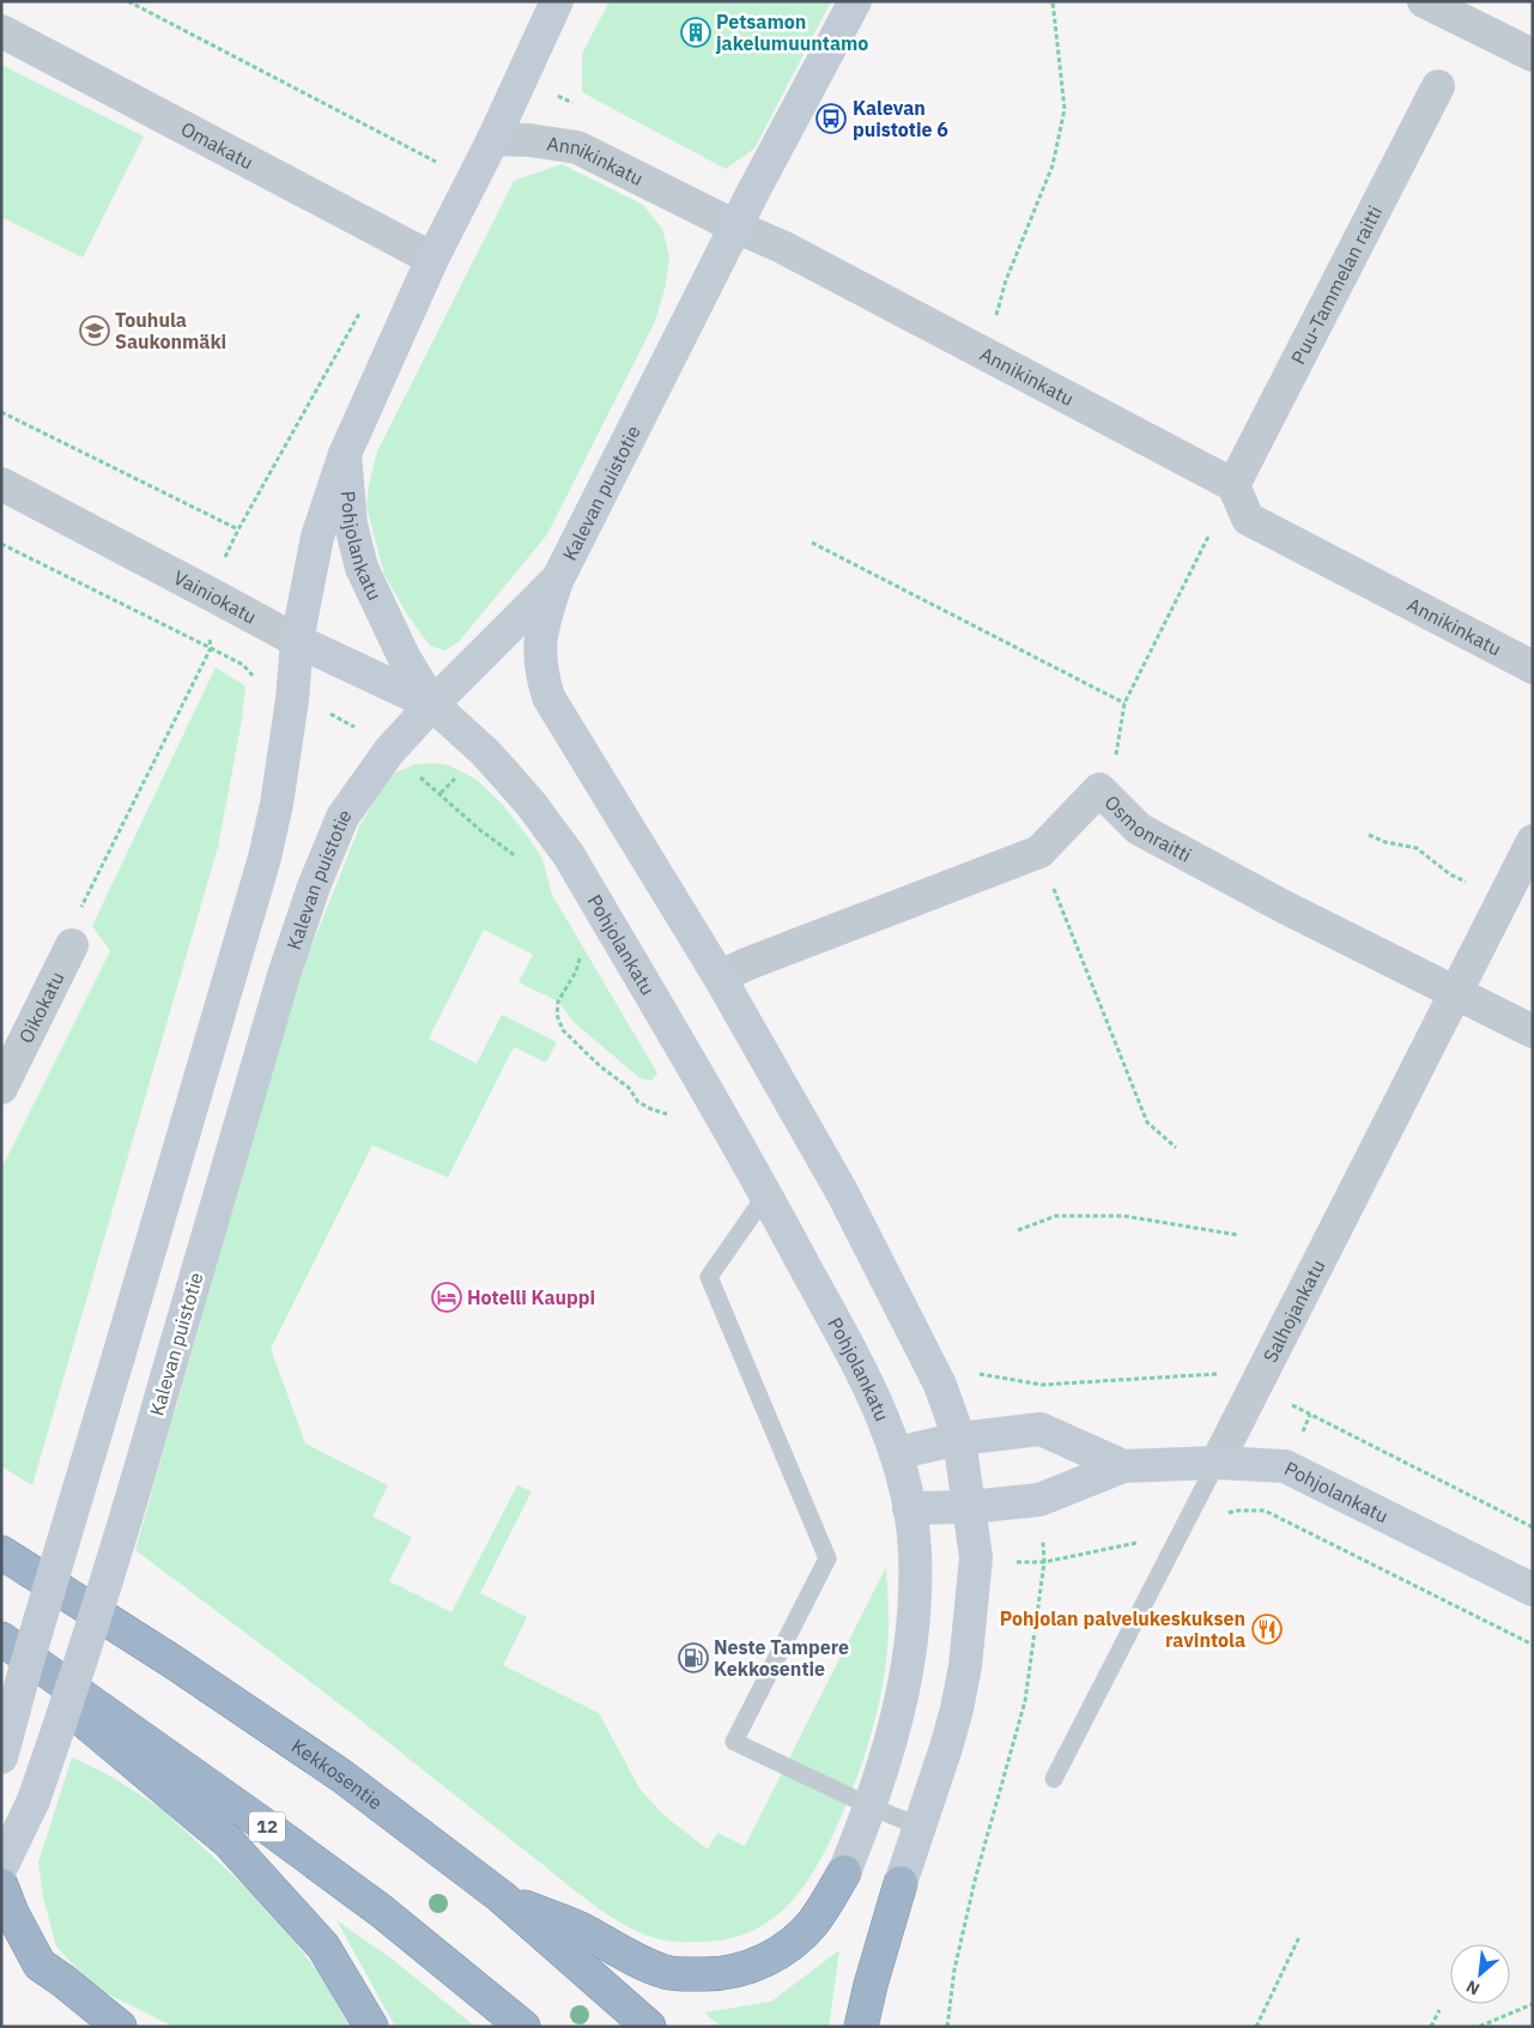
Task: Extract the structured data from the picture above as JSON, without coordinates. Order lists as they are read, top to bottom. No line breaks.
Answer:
{"streets":{"highway":["Kekkosentie","12"],"main road":["Kalevan puistotie","Pohjolankatu","Vainiokatu"],"street":["Omakatu","Annikinkatu","Puu-Tammelan raitti","Osmonraitti","Oikokatu","Salhojankatu"]},"crossings":[["Annikinkatu","Puu-Tammelan raitti"],["Annikinkatu","Kalevan puistotie"],["Kalevan puistotie","Pohjolankatu"],["Kalevan puistotie","Vainiokatu"],["Pohjolankatu","Vainiokatu"],["Pohjolankatu","Salhojankatu"],["Osmonraitti","Salhojankatu"]],"places":{"building":["Petsamon jakelumuuntamo"],"bus stop":["Kalevan puistotie 6"],"school or university":["Touhula Saukonmäki"],"hotel":["Hotelli Kauppi"],"restaurant":["Pohjolan palvelukeskuksen ravintola"],"fuel station":["Neste Tampere Kekkosentie"]},"north":"bottom left"}
